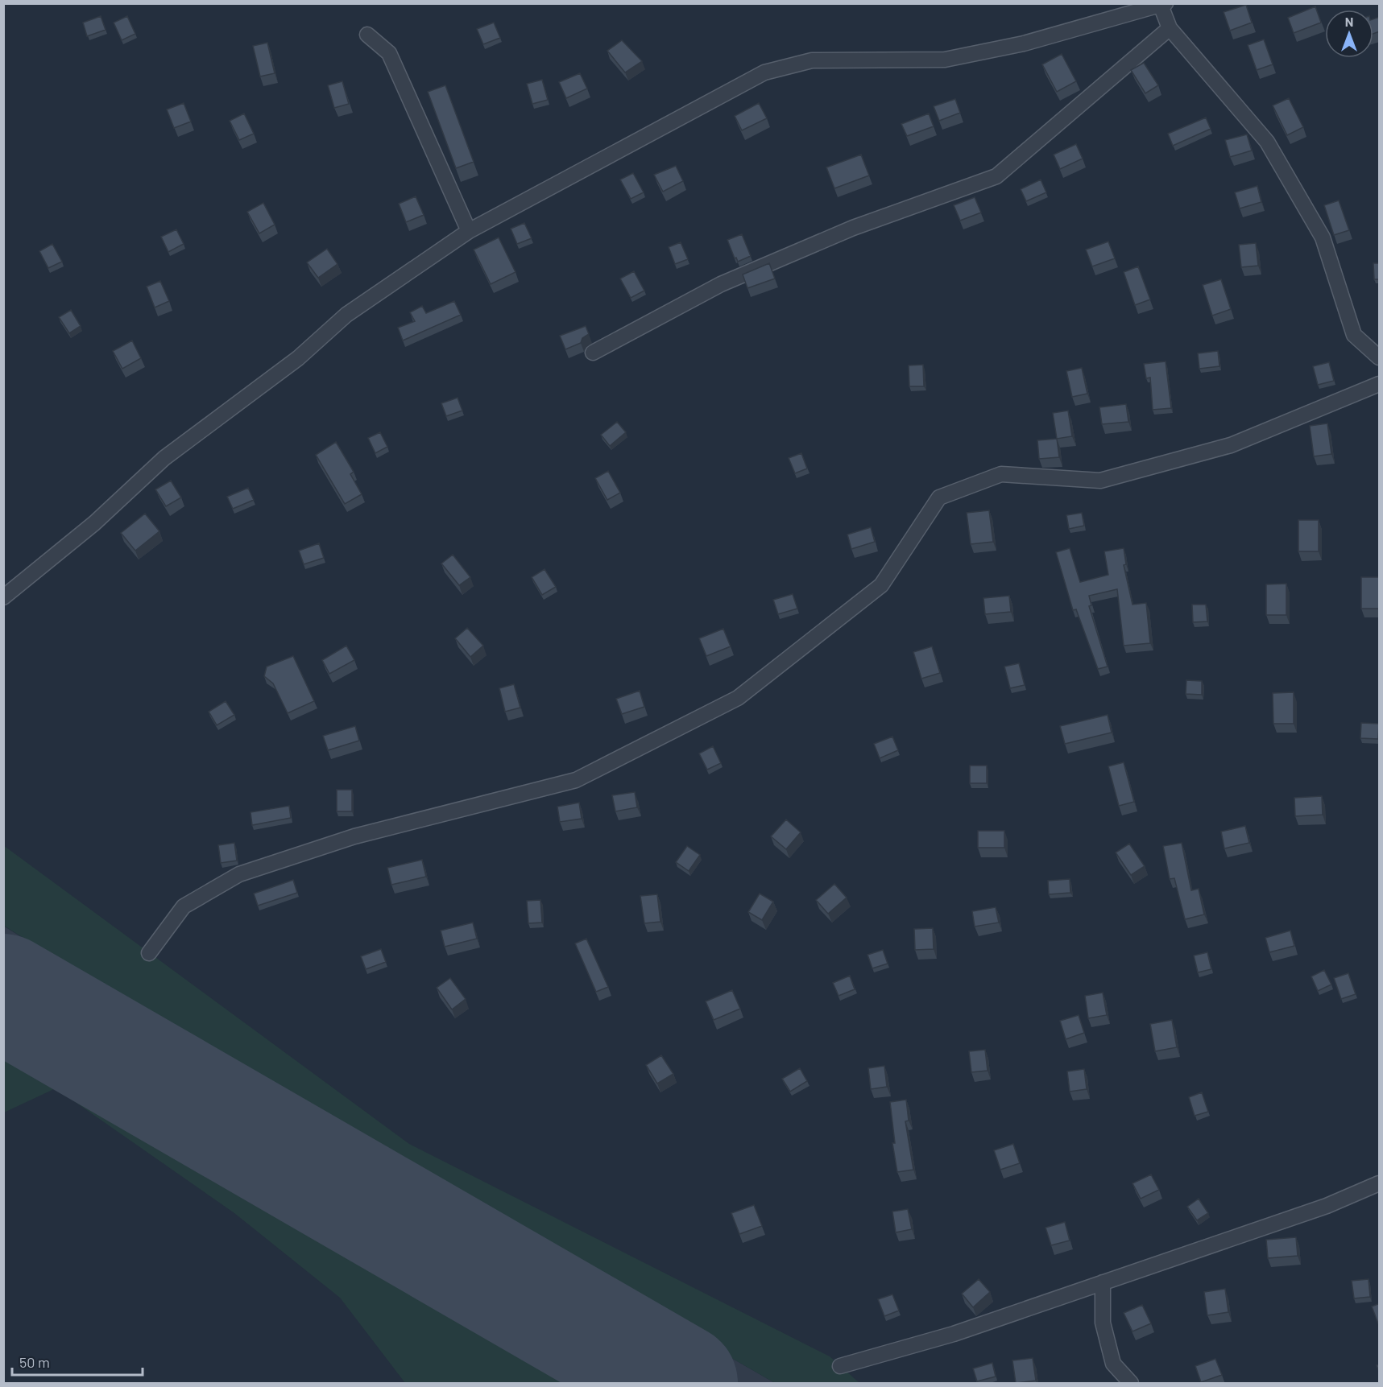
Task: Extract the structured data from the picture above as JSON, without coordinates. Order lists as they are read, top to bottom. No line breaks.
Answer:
{"scale_bar":"50 m","north":"top"}
